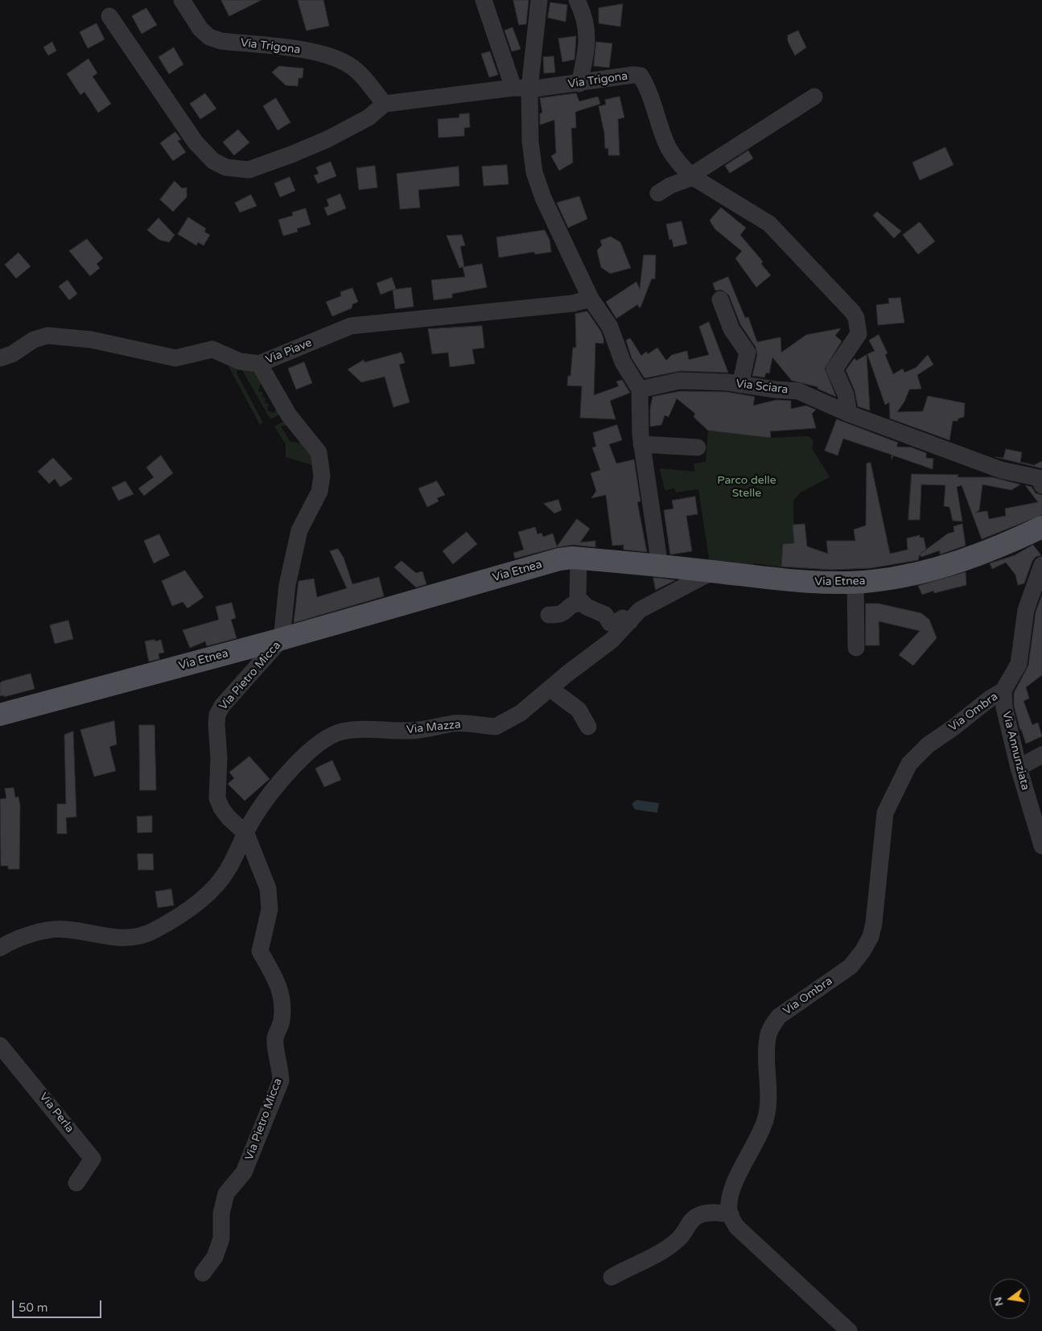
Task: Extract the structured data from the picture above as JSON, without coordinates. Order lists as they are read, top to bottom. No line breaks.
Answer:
{"streets":{"main road":["Via Etnea"],"street":["Via Trigona","Via Piave","Via Sciara","Via Pietro Micca","Via Ombra","Via Mazza","Via Annunziata","Via Perla"]},"crossings":[["Via Trigona","Via Sciara"],["Via Piave","Via Etnea"],["Via Piave","Via Pietro Micca"],["Via Etnea","Via Pietro Micca"],["Via Etnea","Via Mazza"],["Via Pietro Micca","Via Mazza"],["Via Ombra","Via Annunziata"]],"parks":["Parco delle Stelle"],"scale_bar":"50 m","north":"left"}
